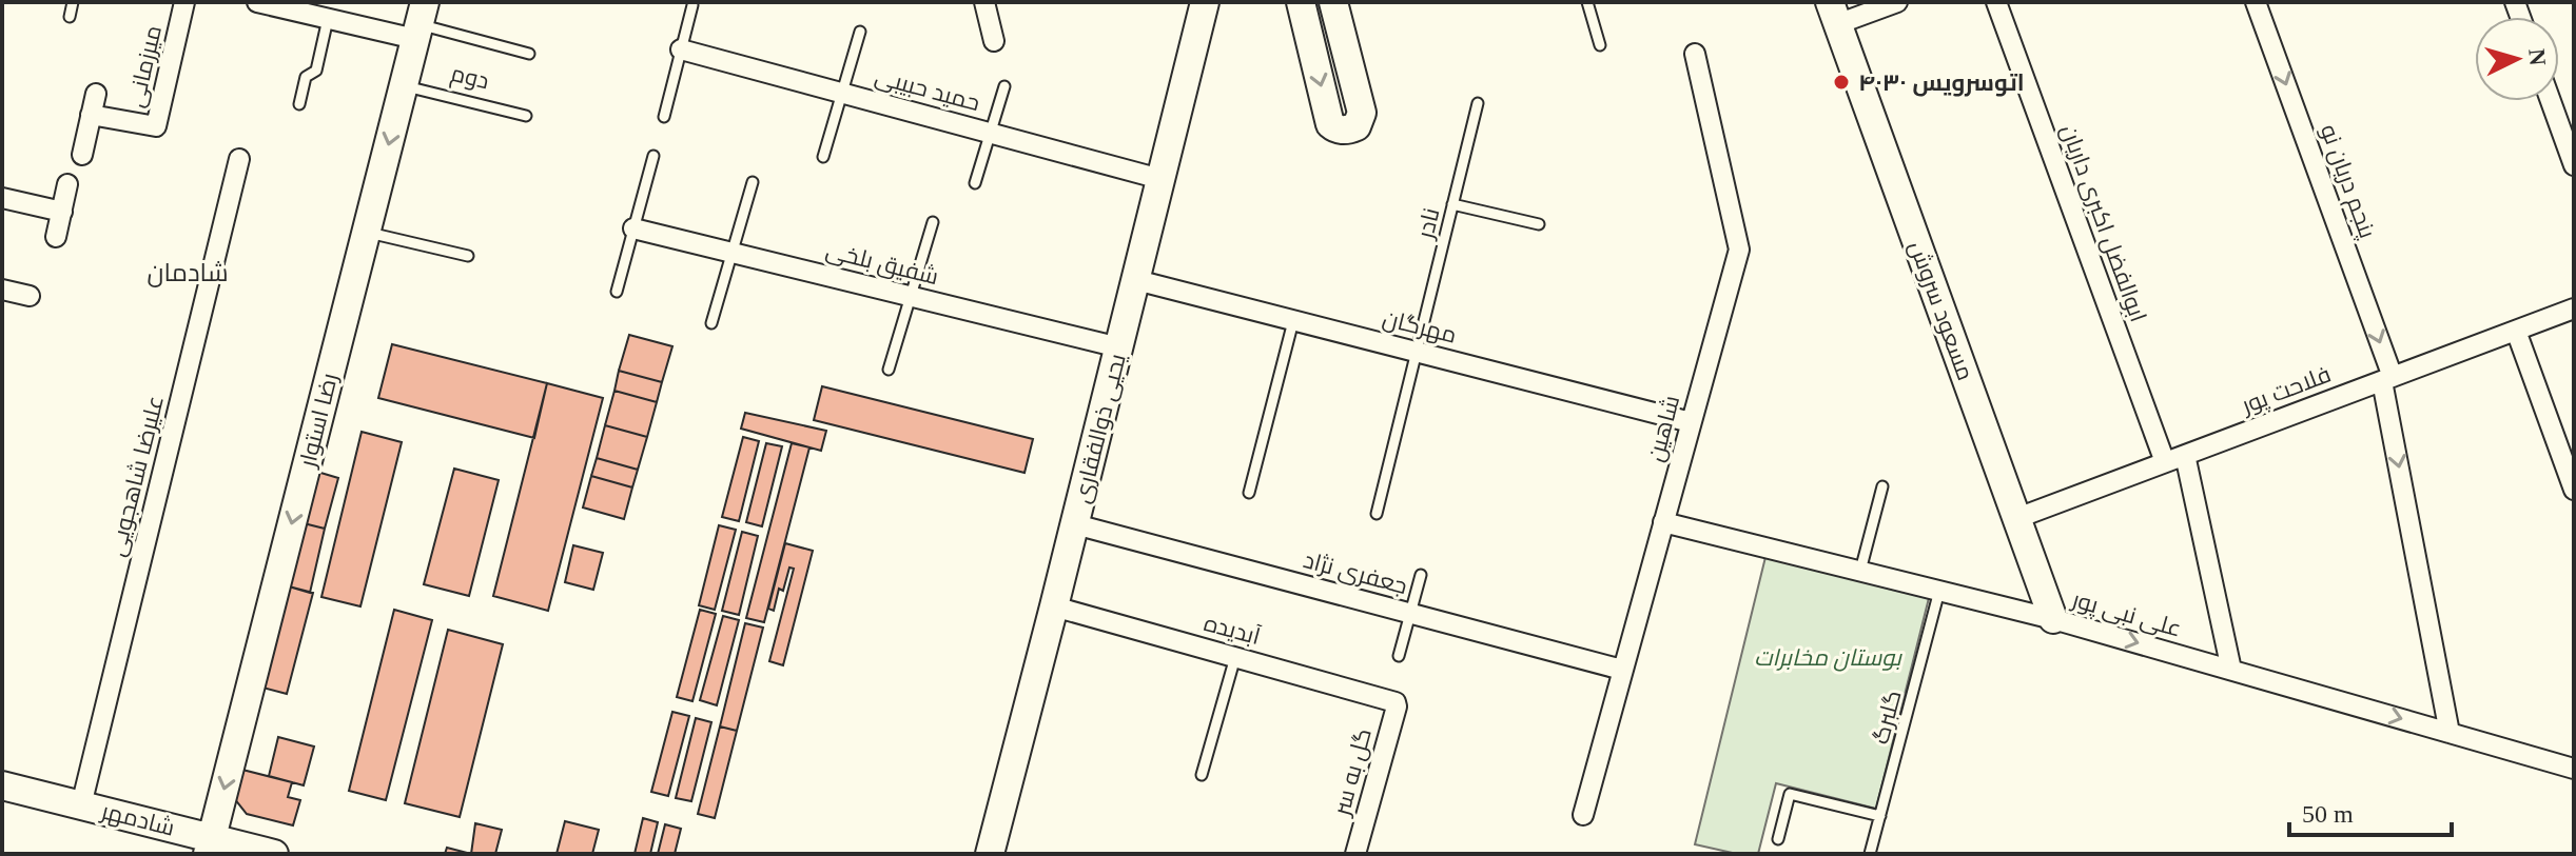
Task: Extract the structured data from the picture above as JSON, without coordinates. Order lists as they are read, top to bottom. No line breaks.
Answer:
{"streets":{"street":["میرزمانی","حمید حبیبی","پنجم دریان‌ نو","ابوالفضل اکبری داریان","شفیق بلخی","مسعود سروش","مهرگان","فلاحت پور","رضا استوار","یحیی ذوالفقاری","شاهین","علیرضا شاهجویی","جعفری نژاد","علی نبی پور","آبدیده","گل به سر","شادمهر"],"lane":["دوم","نادر","گلبرگ"]},"crossings":[["دوم","رضا استوار"],["حمید حبیبی","یحیی ذوالفقاری"],["پنجم دریان‌ نو","فلاحت پور"],["پنجم دریان‌ نو","علی نبی پور"],["نادر","مهرگان"],["ابوالفضل اکبری داریان","فلاحت پور"],["شفیق بلخی","یحیی ذوالفقاری"],["مسعود سروش","فلاحت پور"],["مسعود سروش","علی نبی پور"],["مهرگان","یحیی ذوالفقاری"],["مهرگان","شاهین"],["رضا استوار","شادمهر"],["یحیی ذوالفقاری","جعفری نژاد"],["یحیی ذوالفقاری","آبدیده"],["شاهین","جعفری نژاد"],["شاهین","علی نبی پور"],["علیرضا شاهجویی","شادمهر"],["علی نبی پور","گلبرگ"],["آبدیده","گل به سر"]],"one_way":["پنجم دریان‌ نو","رضا استوار","علی نبی پور"],"districts":["شادمان"],"parks":["بوستان مخابرات"],"places":["اتوسرویس ۴۰۳۰"],"scale_bar":"50 m","north":"right"}
